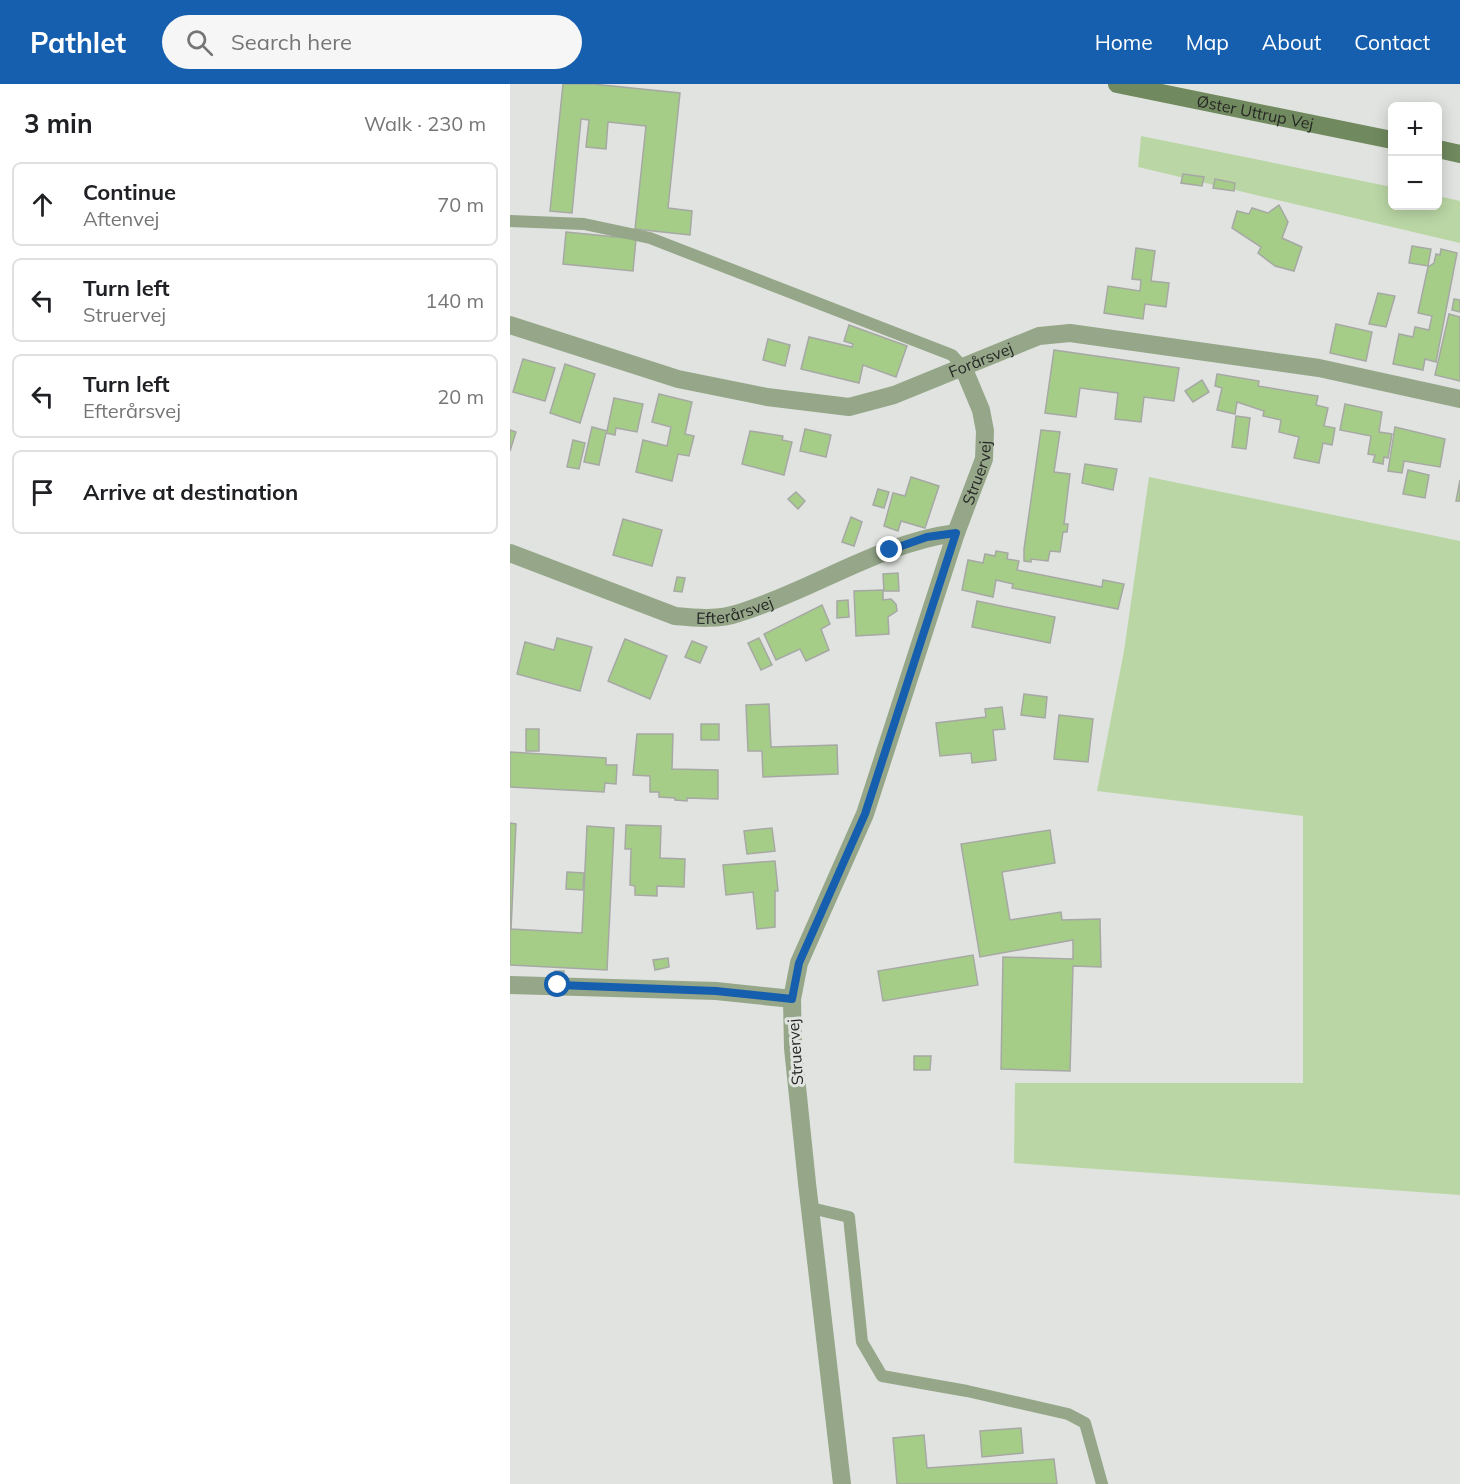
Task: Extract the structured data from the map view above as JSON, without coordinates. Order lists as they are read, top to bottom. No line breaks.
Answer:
{"streets":{"street":["Øster Uttrup Vej","Forårsvej","Struervej","Efterårsvej"]},"crossings":[["Forårsvej","Struervej"],["Struervej","Efterårsvej"]],"page":{"header":"Pathlet","search":"Search here","nav":["Home","Map","About","Contact"],"heading":["3 min","Walk · 230 m"],"map_buttons":["+","−"],"list":[["Continue","Aftenvej","70 m"],["Turn left","Struervej","140 m"],["Turn left","Efterårsvej","20 m"],"Arrive at destination"]}}
